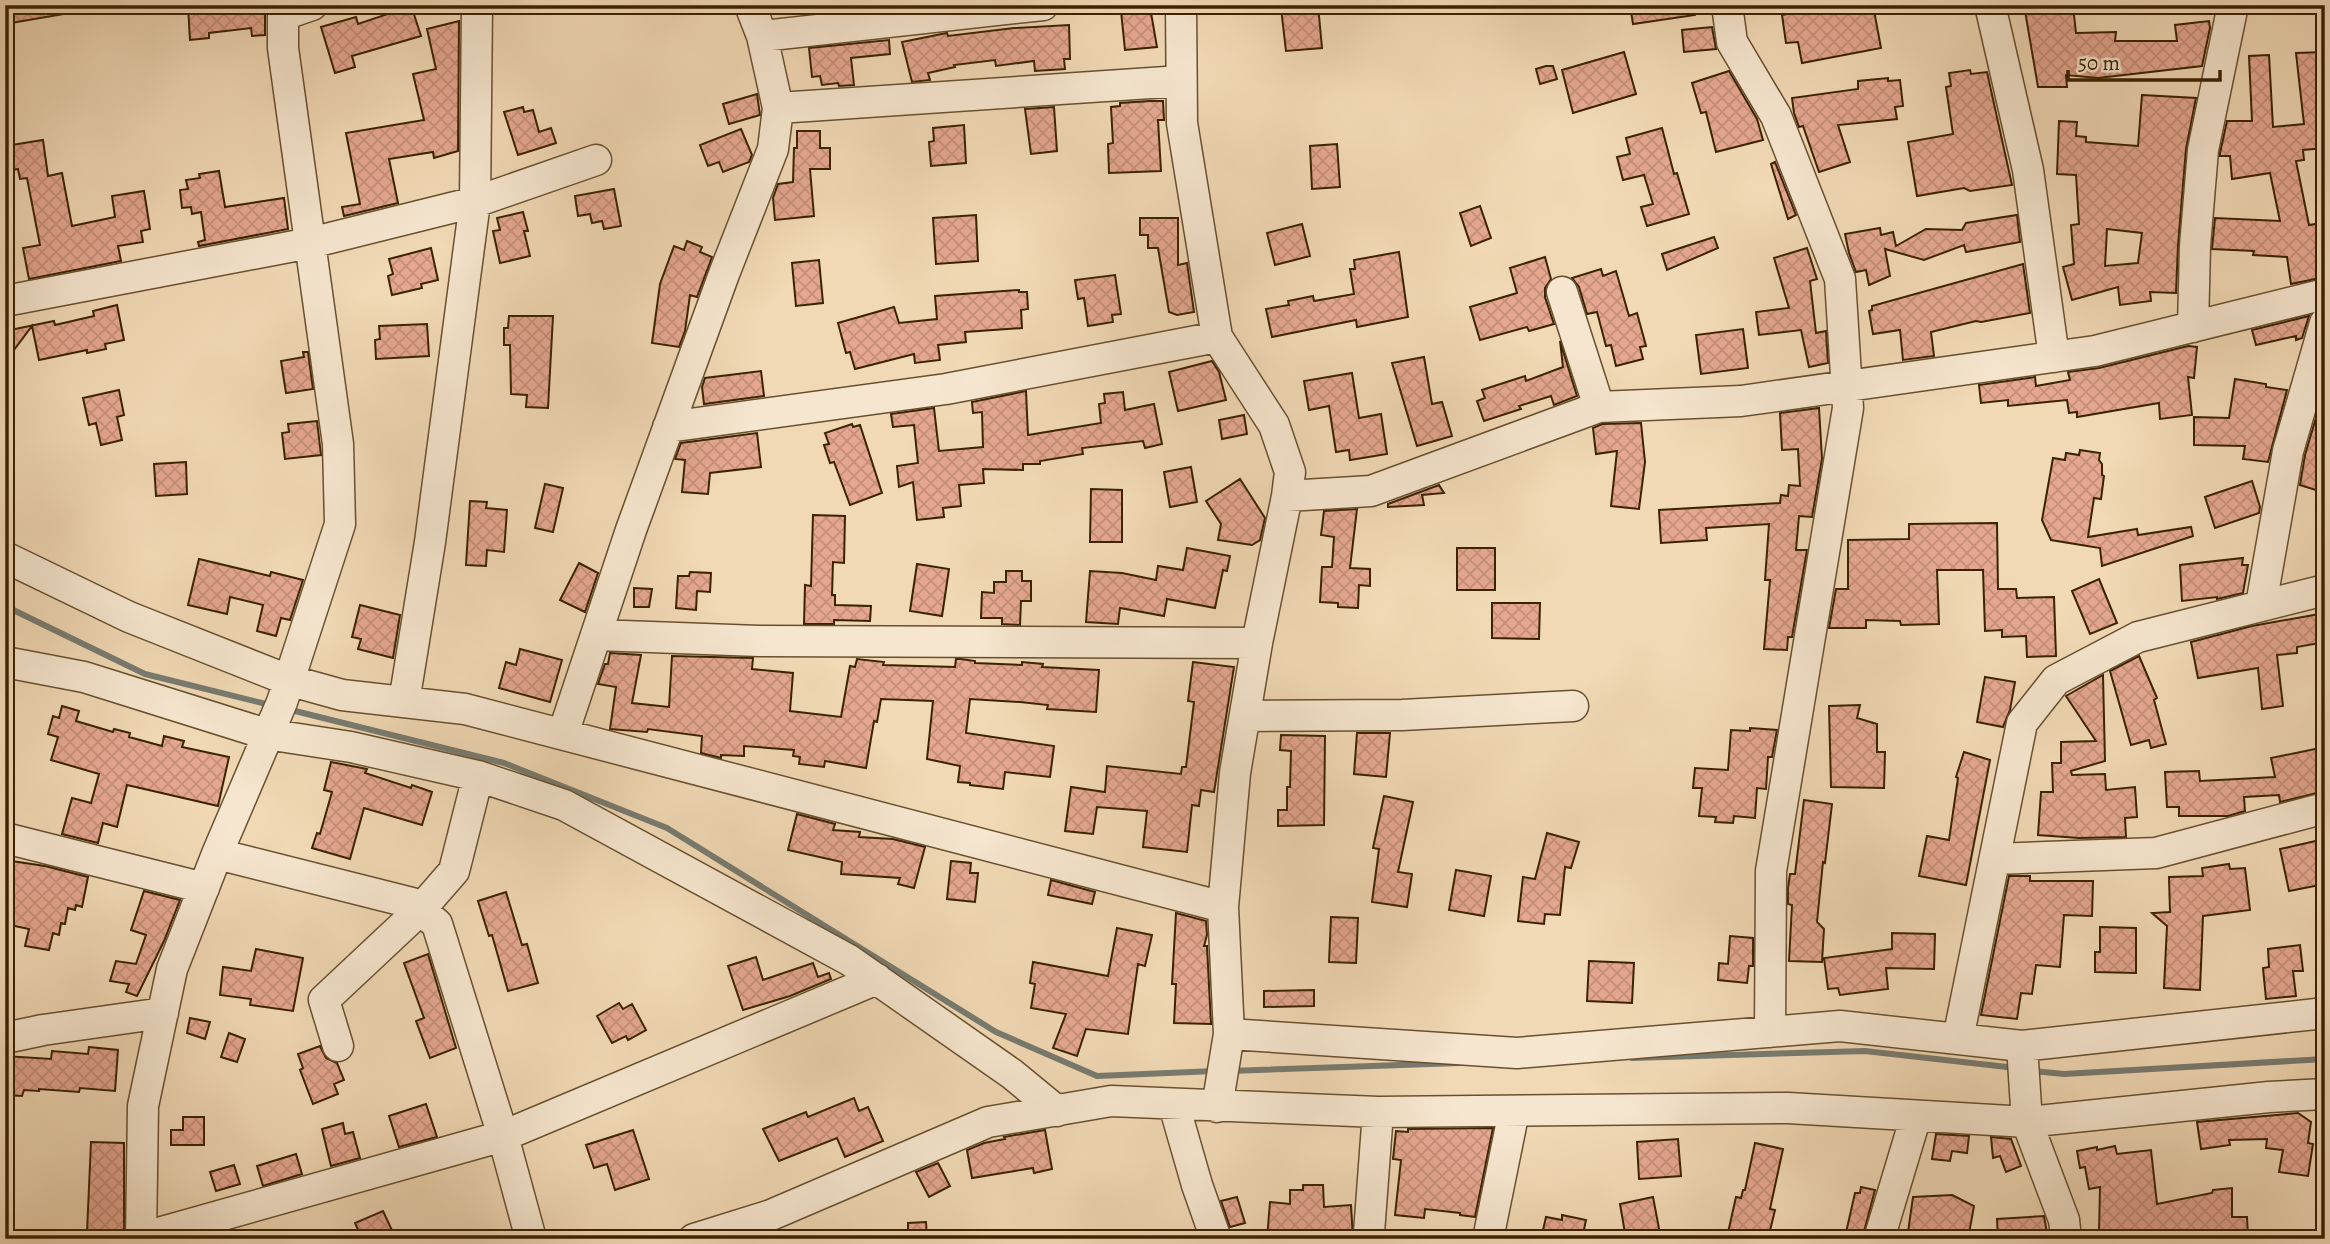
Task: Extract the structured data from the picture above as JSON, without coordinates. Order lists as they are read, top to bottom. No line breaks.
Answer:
{"scale_bar":"50 m"}
